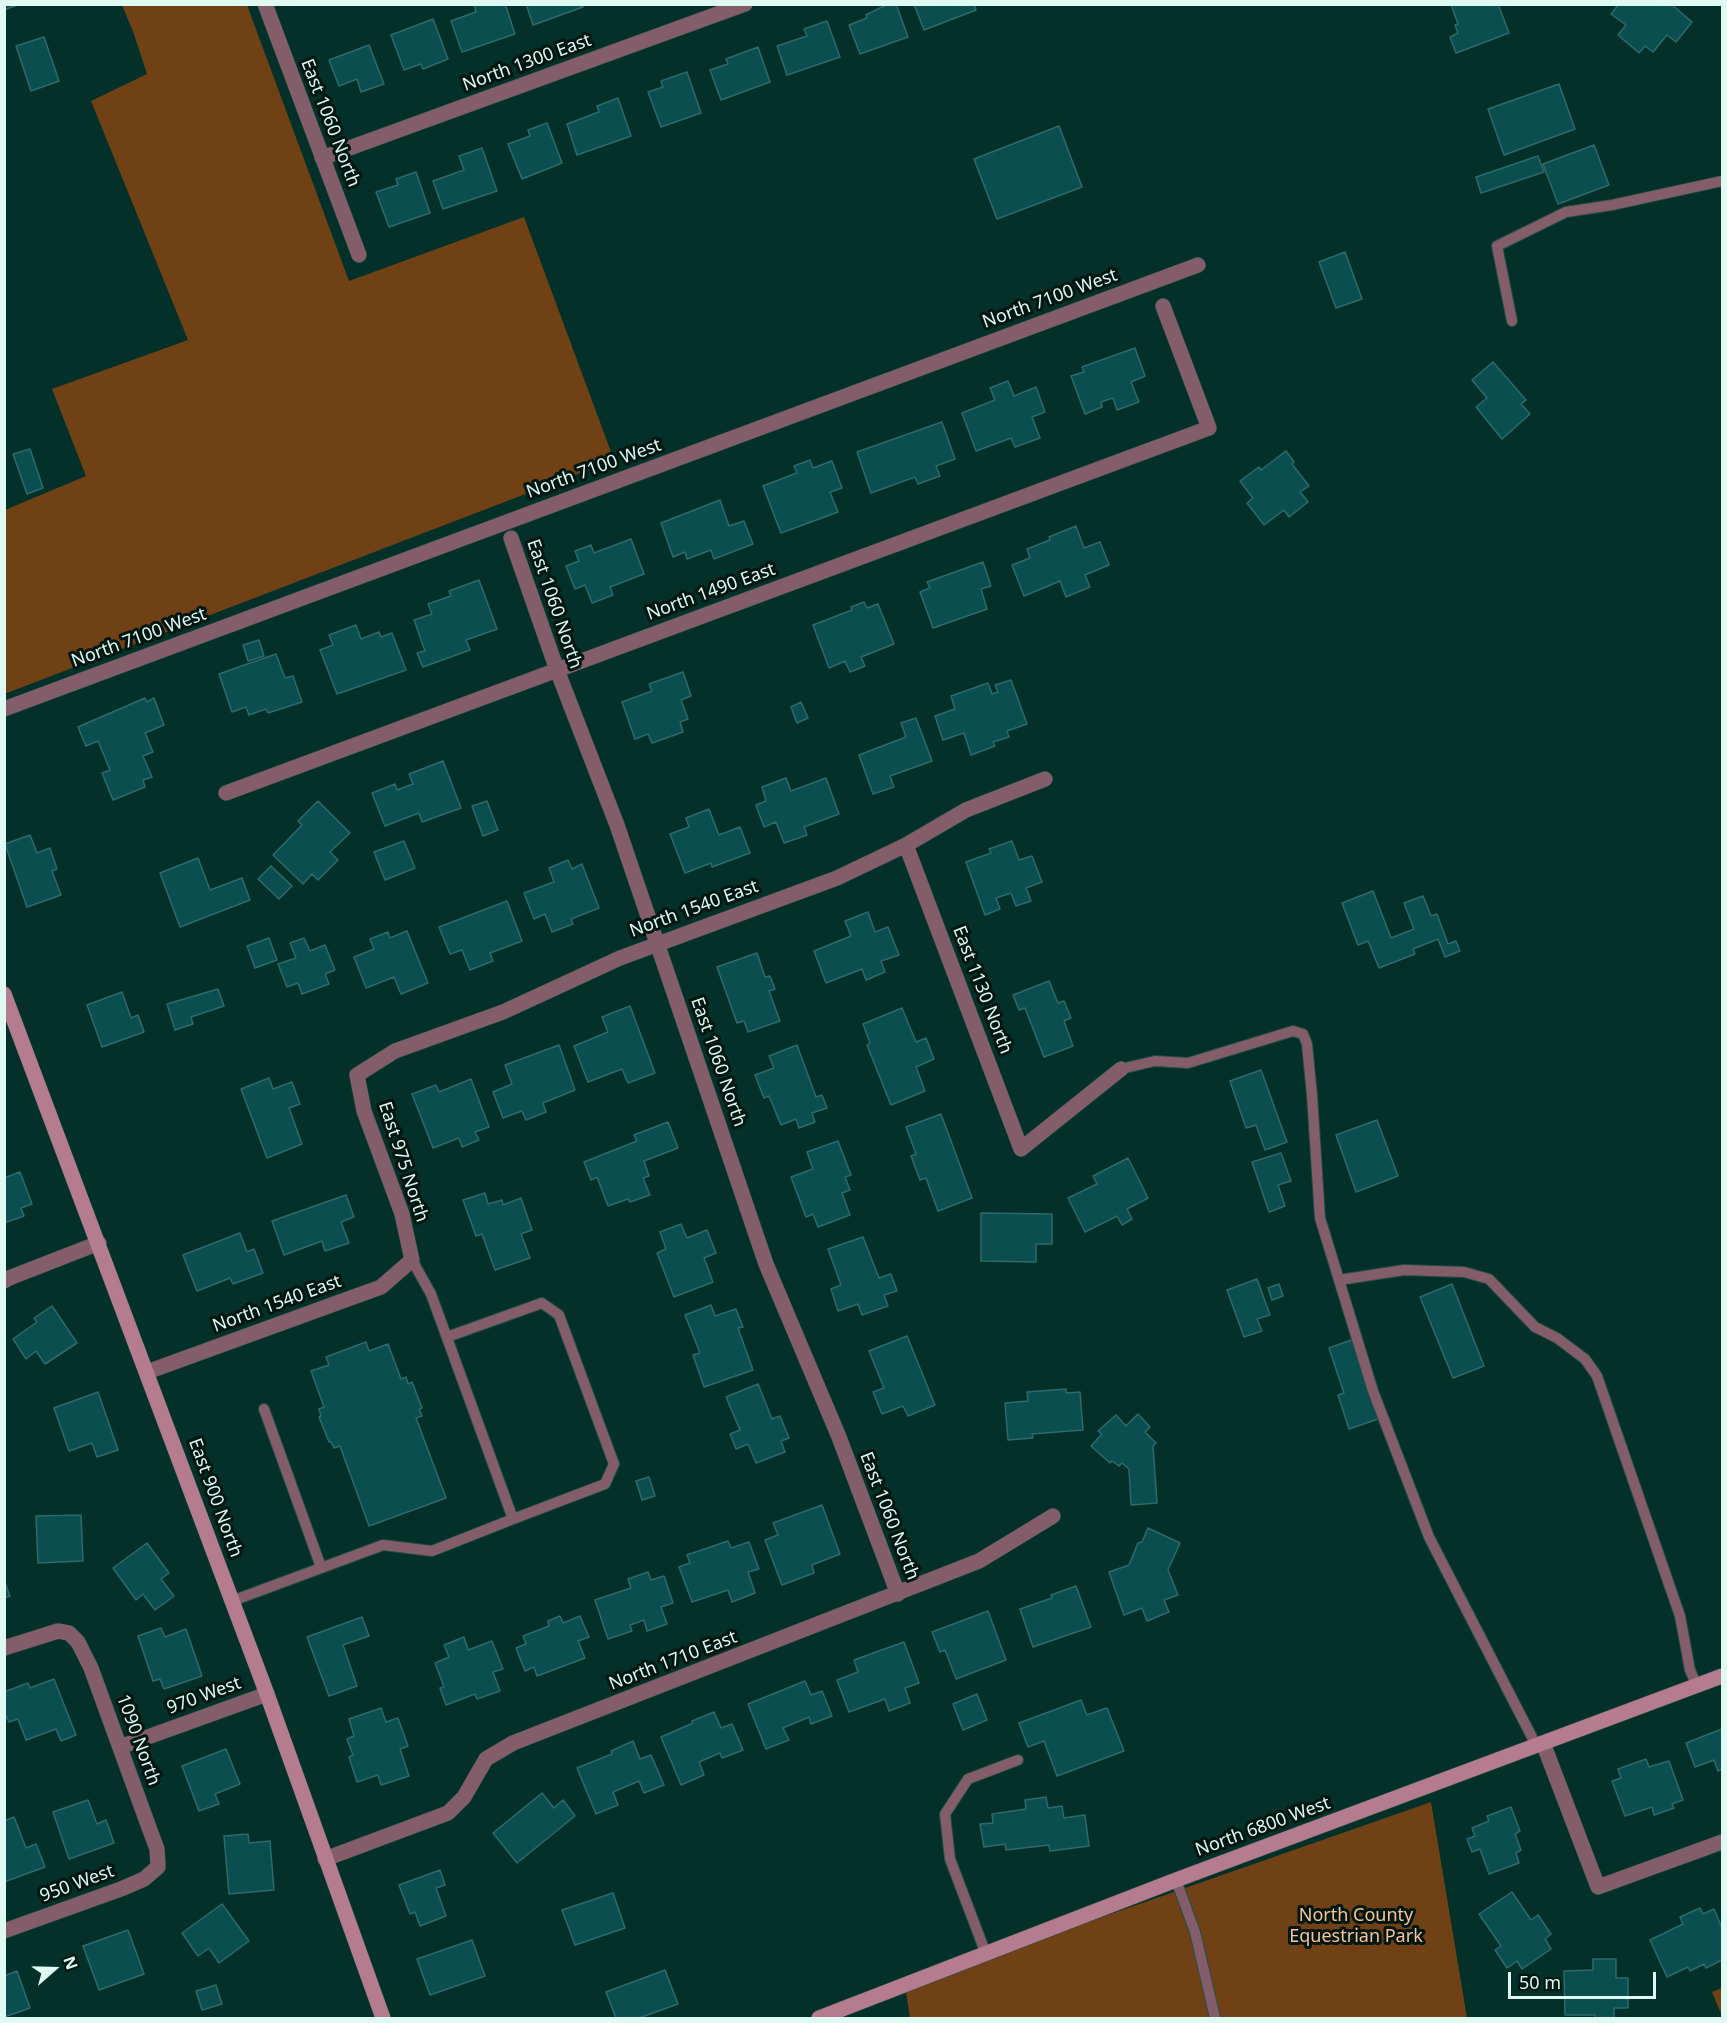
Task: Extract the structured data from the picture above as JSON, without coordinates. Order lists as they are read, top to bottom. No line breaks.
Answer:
{"streets":{"street":["North 1300 East","East 1060 North","North 7100 West","North 1490 East","North 1540 East","East 1130 North","East 975 North","East 900 North","North 1710 East","970 West","1090 North","North 6800 West","950 West"]},"crossings":[["North 1300 East","East 1060 North"],["East 1060 North","North 1490 East"],["East 1060 North","North 1540 East"],["East 1060 North","North 1710 East"],["North 1540 East","East 1130 North"],["North 1540 East","East 975 North"],["North 1540 East","East 900 North"],["East 900 North","North 1710 East"],["East 900 North","970 West"],["970 West","1090 North"],["1090 North","950 West"]],"parks":["North County Equestrian Park"],"scale_bar":"50 m","north":"right"}
